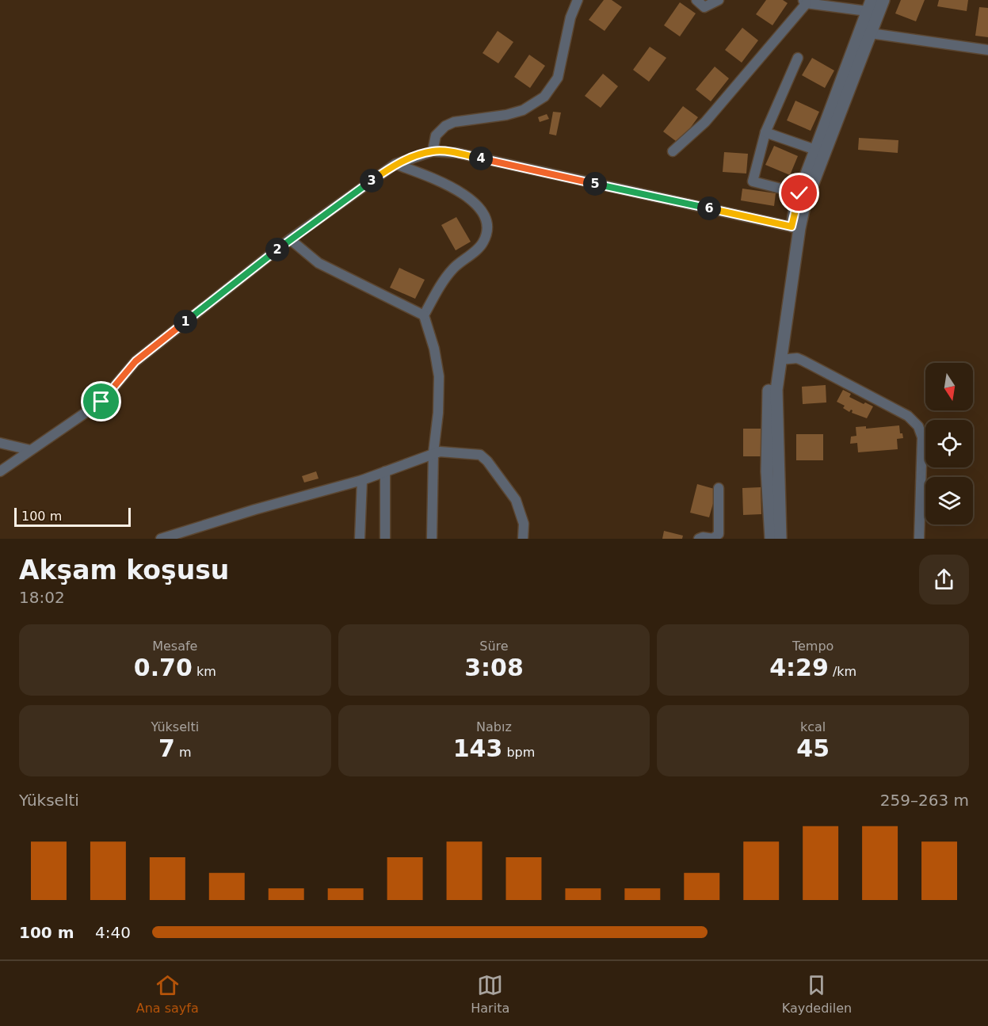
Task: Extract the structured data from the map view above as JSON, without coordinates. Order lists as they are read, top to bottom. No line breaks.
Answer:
{"scale_bar":"100 m","north":"bottom","page":{"pins":["4","3","5","6","2","1"],"scale":"100 m","heading":["Akşam koşusu","18:02"],"stats":[["Mesafe","0.70 km"],["Süre","3:08"],["Tempo","4:29 /km"],["Yükselti","7 m"],["Nabız","143 bpm"],["kcal","45"]],"chart":["Yükselti","259–263 m"],"list":[{"name":"100 m","note":"4:40"}],"tabs":["Ana sayfa","Harita","Kaydedilen"]}}
